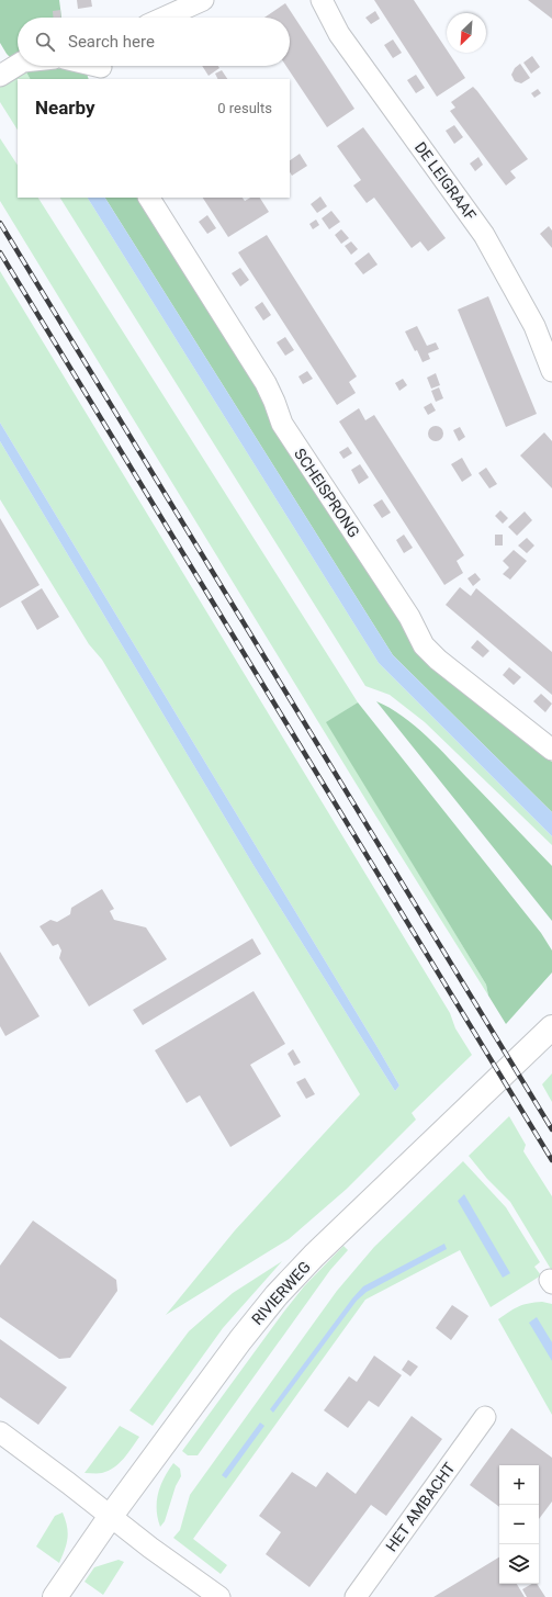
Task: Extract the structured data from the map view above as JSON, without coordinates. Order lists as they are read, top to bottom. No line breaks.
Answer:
{"streets":{"street":["DE LEIGRAAF","SCHEISPRONG","RIVIERWEG","HET AMBACHT"]},"north":"bottom left","page":{"search":"Search here","heading":["Nearby","0 results"],"map_buttons":["+","−"]}}
